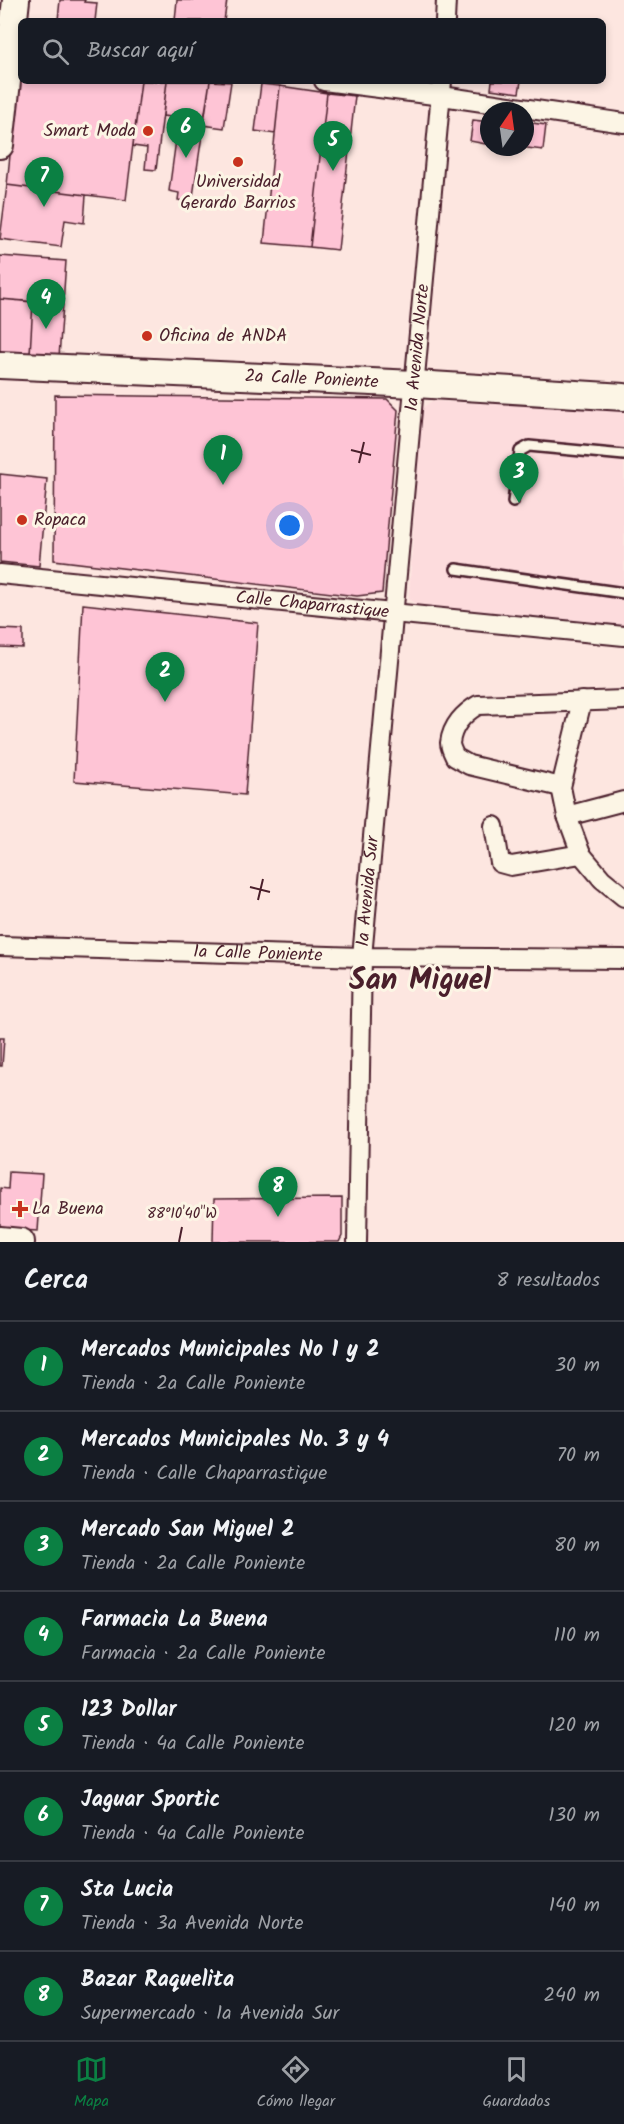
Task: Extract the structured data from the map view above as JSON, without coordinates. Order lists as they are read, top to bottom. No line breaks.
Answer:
{"streets":{"main road":["2a Calle Poniente"],"street":["1a Avenida Norte","Calle Chaparrastique","1a Avenida Sur","1a Calle Poniente"]},"crossings":[["1a Avenida Norte","2a Calle Poniente"],["1a Avenida Norte","Calle Chaparrastique"],["1a Avenida Norte","1a Avenida Sur"],["Calle Chaparrastique","1a Avenida Sur"],["1a Avenida Sur","1a Calle Poniente"]],"districts":["San Miguel"],"places":{"other":["Smart Moda","Universidad Gerardo Barrios","Oficina de ANDA","Ropaca"],"health":["La Buena"]},"north":"top","page":{"search":"Buscar aquí","pins":["6","5","7","4","1","3","2","8"],"heading":["Cerca","8 resultados"],"list":[{"mark":"1","name":"Mercados Municipales No 1 y 2","note":"Tienda · 2a Calle Poniente","value":"30 m"},{"mark":"2","name":"Mercados Municipales No. 3 y 4","note":"Tienda · Calle Chaparrastique","value":"70 m"},{"mark":"3","name":"Mercado San Miguel 2","note":"Tienda · 2a Calle Poniente","value":"80 m"},{"mark":"4","name":"Farmacia La Buena","note":"Farmacia · 2a Calle Poniente","value":"110 m"},{"mark":"5","name":"123 Dollar","note":"Tienda · 4a Calle Poniente","value":"120 m"},{"mark":"6","name":"Jaguar Sportic","note":"Tienda · 4a Calle Poniente","value":"130 m"},{"mark":"7","name":"Sta Lucia","note":"Tienda · 3a Avenida Norte","value":"140 m"},{"mark":"8","name":"Bazar Raquelita","note":"Supermercado · 1a Avenida Sur","value":"240 m"}],"nav":["Mapa","Cómo llegar","Guardados"]},"coordinates":["88°10'40\"W"]}
